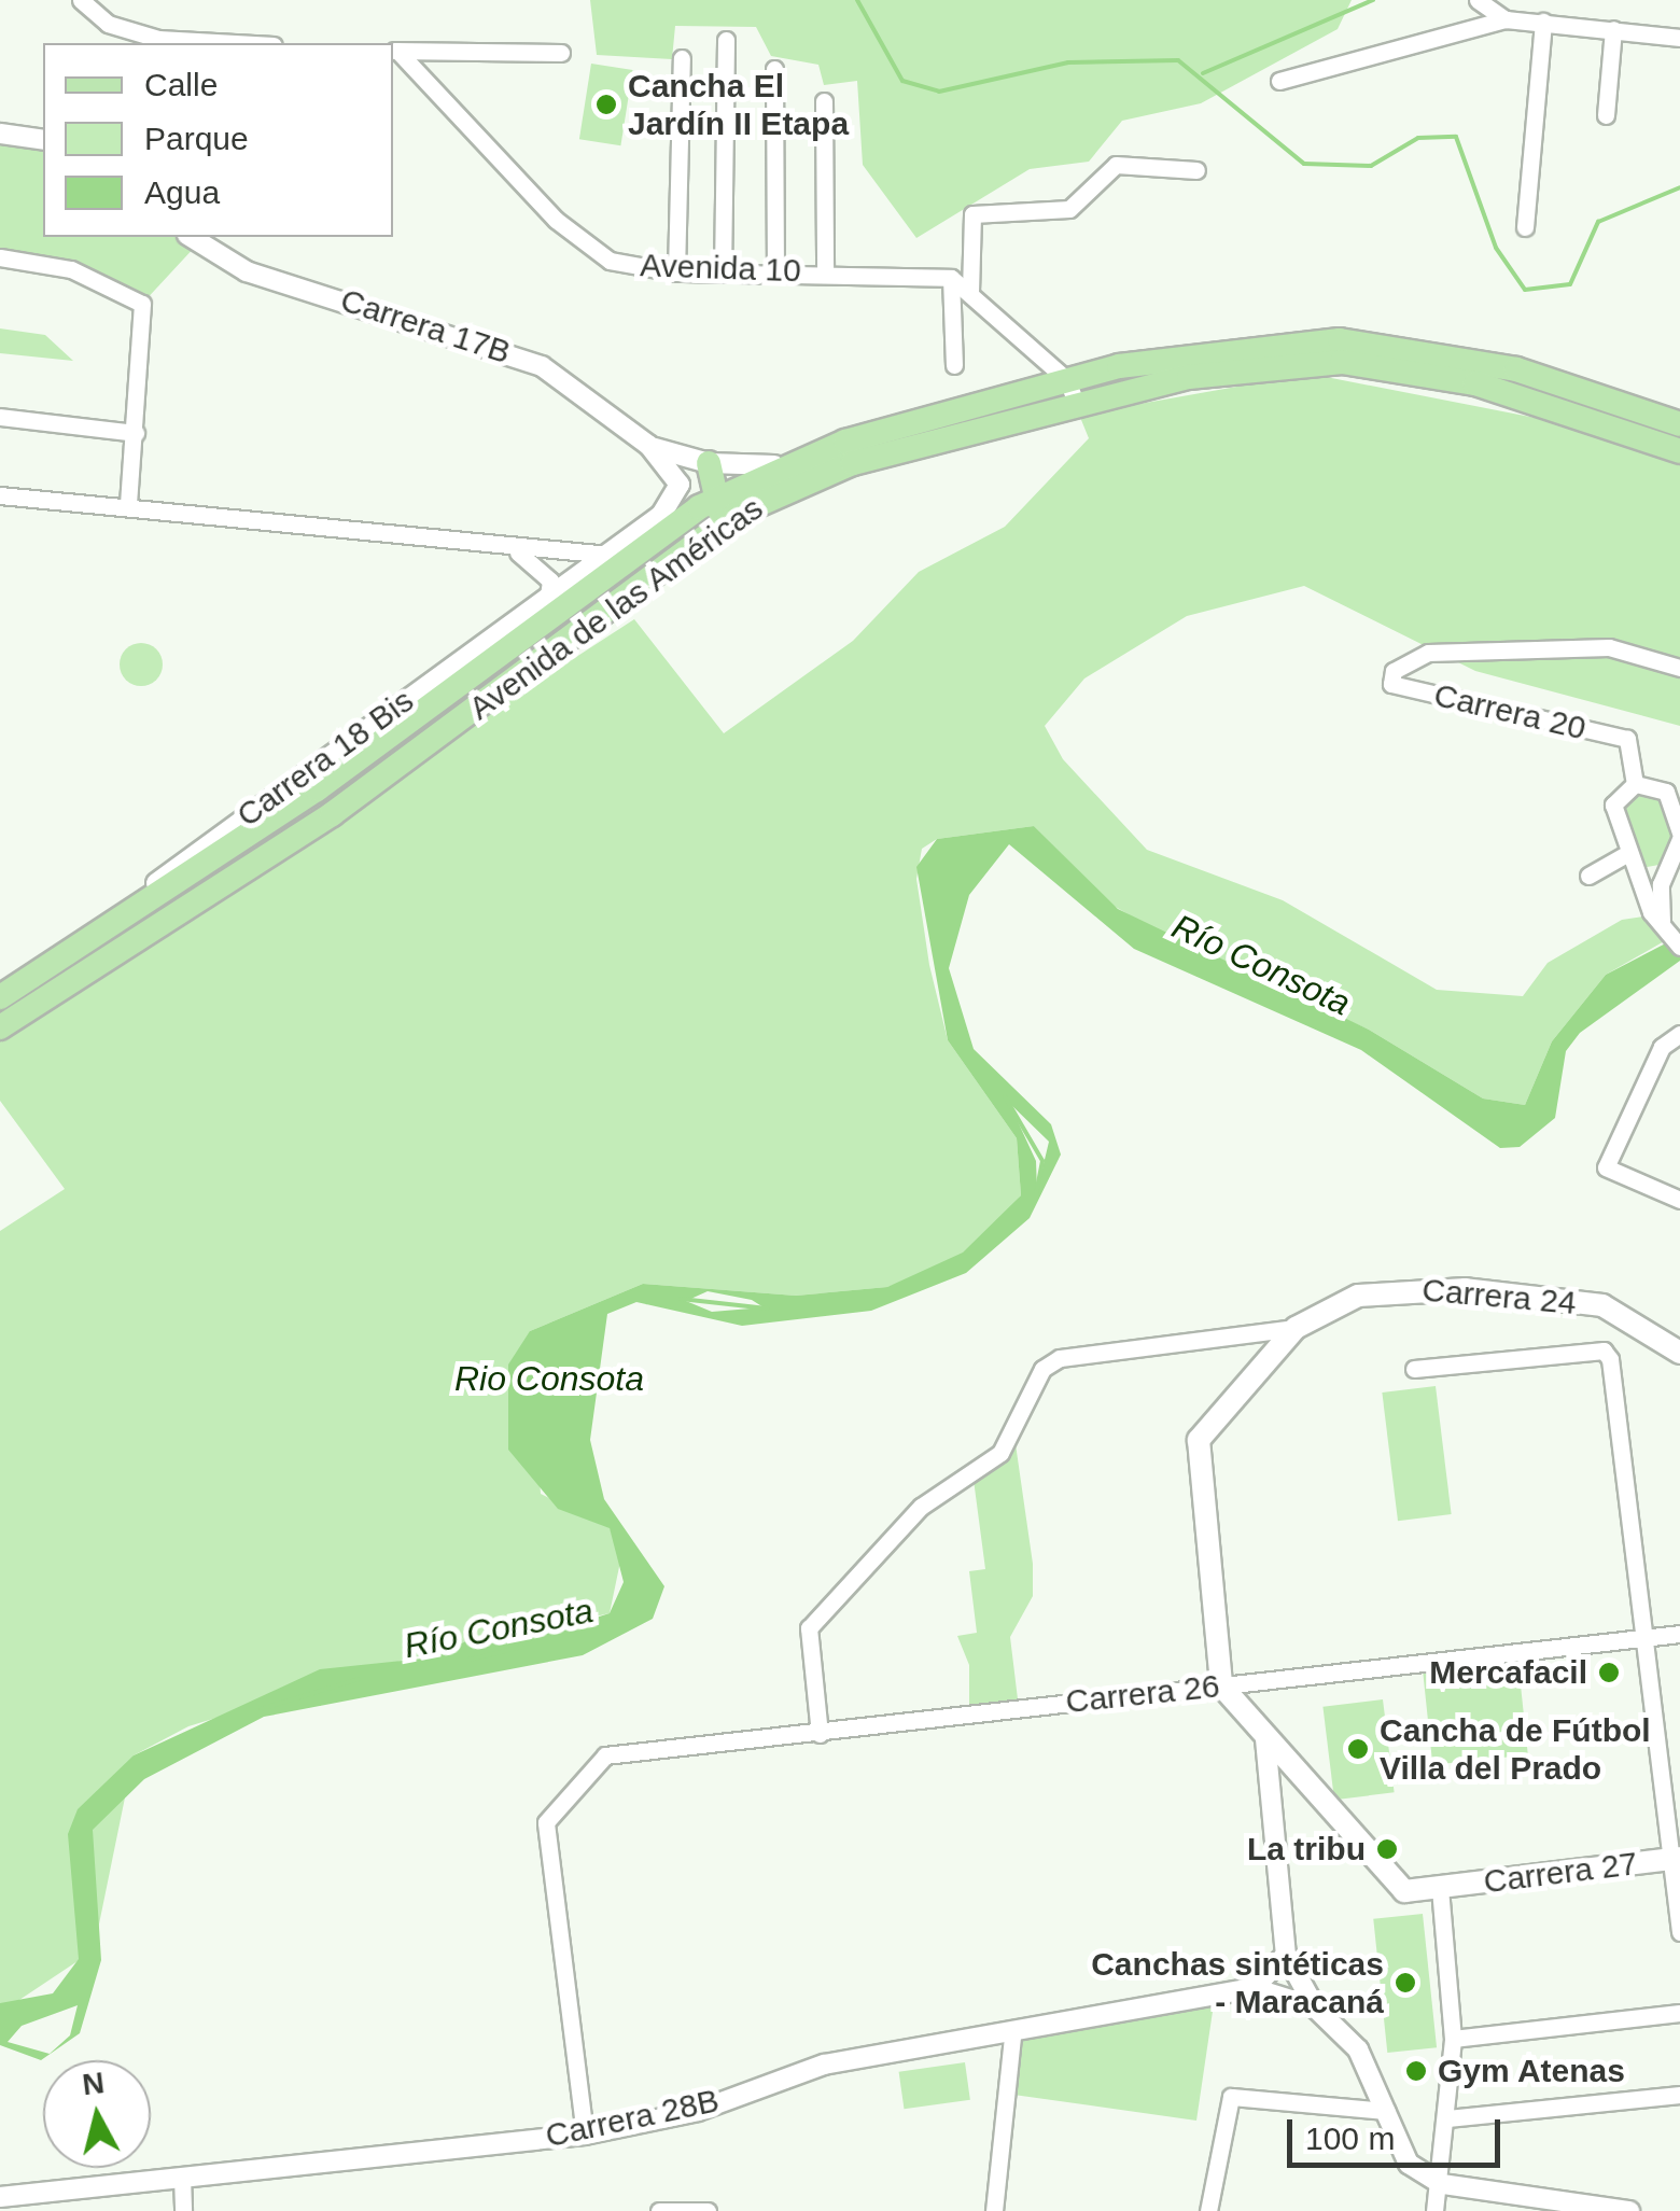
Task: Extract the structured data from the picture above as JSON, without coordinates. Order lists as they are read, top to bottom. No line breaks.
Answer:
{"streets":{"main road":["Avenida de las Américas","Carrera 24","Carrera 27"],"street":["Avenida 10","Carrera 17B","Carrera 20","Carrera 18 Bis","Carrera 26","Carrera 28B"]},"crossings":[["Carrera 17B","Avenida de las Américas"],["Carrera 17B","Carrera 18 Bis"],["Avenida de las Américas","Carrera 18 Bis"],["Carrera 24","Carrera 26"],["Carrera 26","Carrera 28B"]],"water":["Río Consota","Rio Consota"],"places":["Cancha El Jardín II Etapa","Mercafacil","Cancha de Fútbol Villa del Prado","La tribu","Canchas sintéticas - Maracaná","Gym Atenas"],"legend":["Calle","Parque","Agua"],"scale_bar":"100 m","north":"top"}
